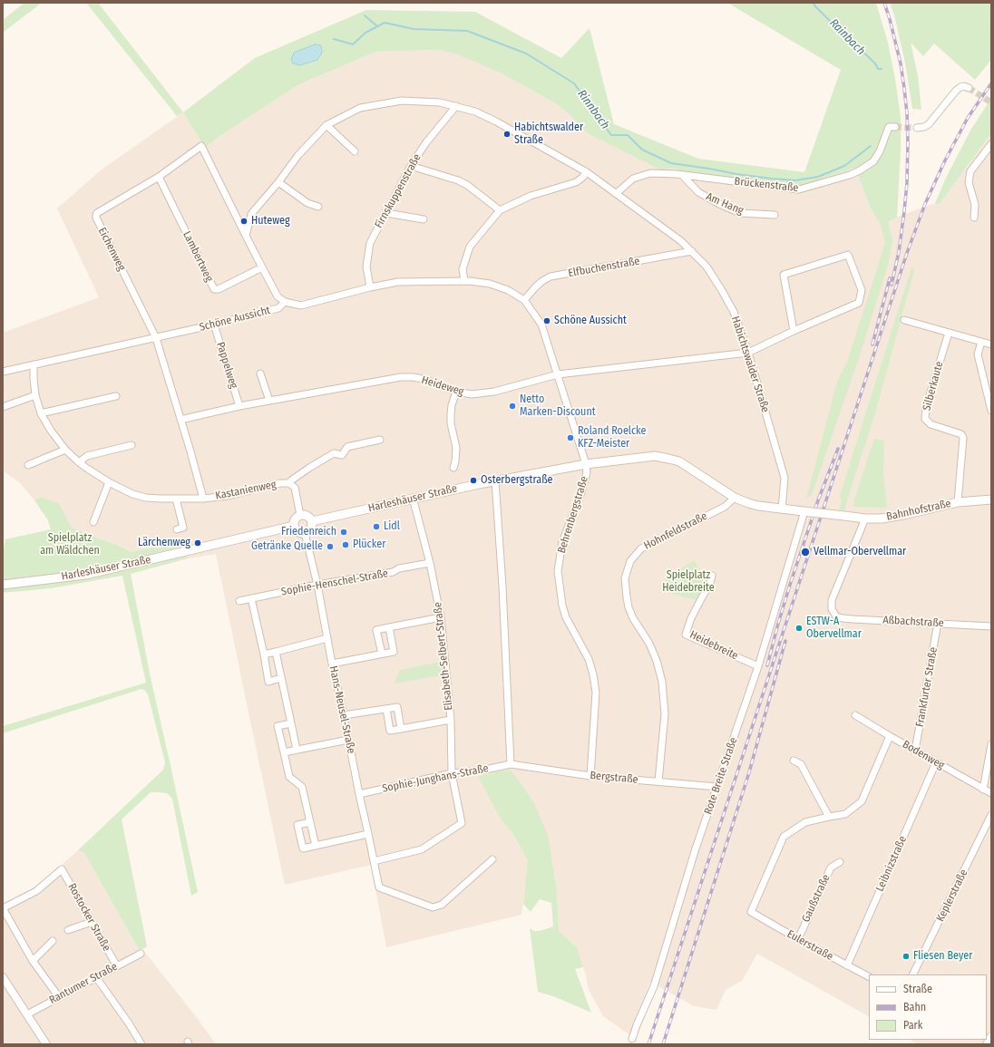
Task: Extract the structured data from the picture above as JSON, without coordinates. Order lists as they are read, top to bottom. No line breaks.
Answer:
{"streets":{"main road":["Harleshäuser Straße","Bahnhofstraße"],"street":["Brückenstraße","Firnskuppenstraße","Am Hang","Eichenweg","Lambertweg","Elfbuchenstraße","Schöne Aussicht","Habichtswalder Straße","Pappelweg","Heideweg","Silberkaute","Kastanienweg","Behrenbergstraße","Hohnfeldstraße","Sophie-Henschel-Straße","Aßbachstraße","Heidebreite","Elisabeth-Selbert-Straße","Frankfurter Straße","Hans-Neusel-Straße","Bodenweg","Rote Breite Straße","Bergstraße","Sophie-Junghans-Straße","Leibnizstraße","Keplerstraße","Gaußstraße","Rostocker Straße","Eulerstraße","Rantumer Straße"]},"crossings":[["Brückenstraße","Am Hang"],["Brückenstraße","Habichtswalder Straße"],["Firnskuppenstraße","Schöne Aussicht"],["Firnskuppenstraße","Habichtswalder Straße"],["Eichenweg","Lambertweg"],["Eichenweg","Schöne Aussicht"],["Eichenweg","Habichtswalder Straße"],["Elfbuchenstraße","Schöne Aussicht"],["Elfbuchenstraße","Habichtswalder Straße"],["Schöne Aussicht","Pappelweg"],["Schöne Aussicht","Heideweg"],["Schöne Aussicht","Kastanienweg"],["Schöne Aussicht","Harleshäuser Straße"],["Schöne Aussicht","Behrenbergstraße"],["Habichtswalder Straße","Heideweg"],["Habichtswalder Straße","Harleshäuser Straße"],["Habichtswalder Straße","Bahnhofstraße"],["Pappelweg","Heideweg"],["Heideweg","Kastanienweg"],["Silberkaute","Bahnhofstraße"],["Kastanienweg","Harleshäuser Straße"],["Kastanienweg","Hans-Neusel-Straße"],["Harleshäuser Straße","Bahnhofstraße"],["Harleshäuser Straße","Behrenbergstraße"],["Harleshäuser Straße","Hohnfeldstraße"],["Harleshäuser Straße","Elisabeth-Selbert-Straße"],["Harleshäuser Straße","Hans-Neusel-Straße"],["Bahnhofstraße","Aßbachstraße"],["Bahnhofstraße","Rote Breite Straße"],["Behrenbergstraße","Bergstraße"],["Hohnfeldstraße","Bergstraße"],["Sophie-Henschel-Straße","Elisabeth-Selbert-Straße"],["Sophie-Henschel-Straße","Hans-Neusel-Straße"],["Aßbachstraße","Frankfurter Straße"],["Heidebreite","Rote Breite Straße"],["Elisabeth-Selbert-Straße","Hans-Neusel-Straße"],["Elisabeth-Selbert-Straße","Sophie-Junghans-Straße"],["Frankfurter Straße","Bodenweg"],["Hans-Neusel-Straße","Sophie-Junghans-Straße"],["Bodenweg","Leibnizstraße"],["Rote Breite Straße","Bergstraße"],["Bergstraße","Sophie-Junghans-Straße"],["Leibnizstraße","Eulerstraße"],["Gaußstraße","Eulerstraße"],["Rostocker Straße","Rantumer Straße"]],"water":["Rainbach","Rinnbach"],"parks":["Spielplatz am Wäldchen","Spielplatz Heidebreite"],"places":["Habichtswalder Straße","Huteweg","Schöne Aussicht","Netto Marken-Discount","Roland Roelcke KFZ-Meister","Osterbergstraße","Lidl","Friedenreich","Lärchenweg","Plücker","Getränke Quelle","Vellmar-Obervellmar","ESTW-A Obervellmar","Fliesen Beyer"],"legend":["Straße","Bahn","Park"]}
